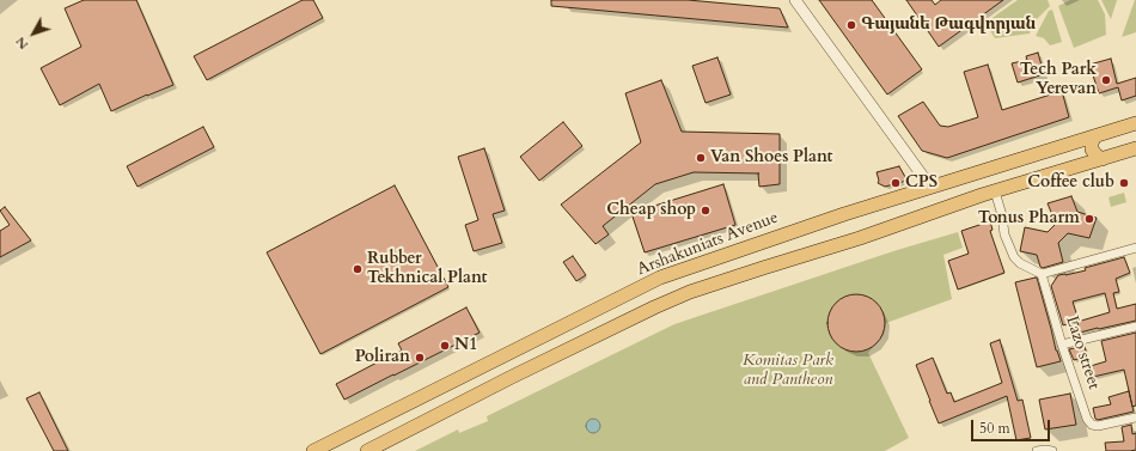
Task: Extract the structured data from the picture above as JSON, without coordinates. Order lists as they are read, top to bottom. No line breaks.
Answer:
{"streets":{"main road":["Arshakuniats Avenue"],"street":["Lazo street"]},"parks":["Komitas Park and Pantheon"],"places":["Գայանե Թագվորյան","Tech Park Yerevan","Van Shoes Plant","CPS","Coffee club","Cheap shop","Tonus Pharm","Rubber Tekhnical Plant","N1","Poliran"],"scale_bar":"50 m","north":"bottom left"}
